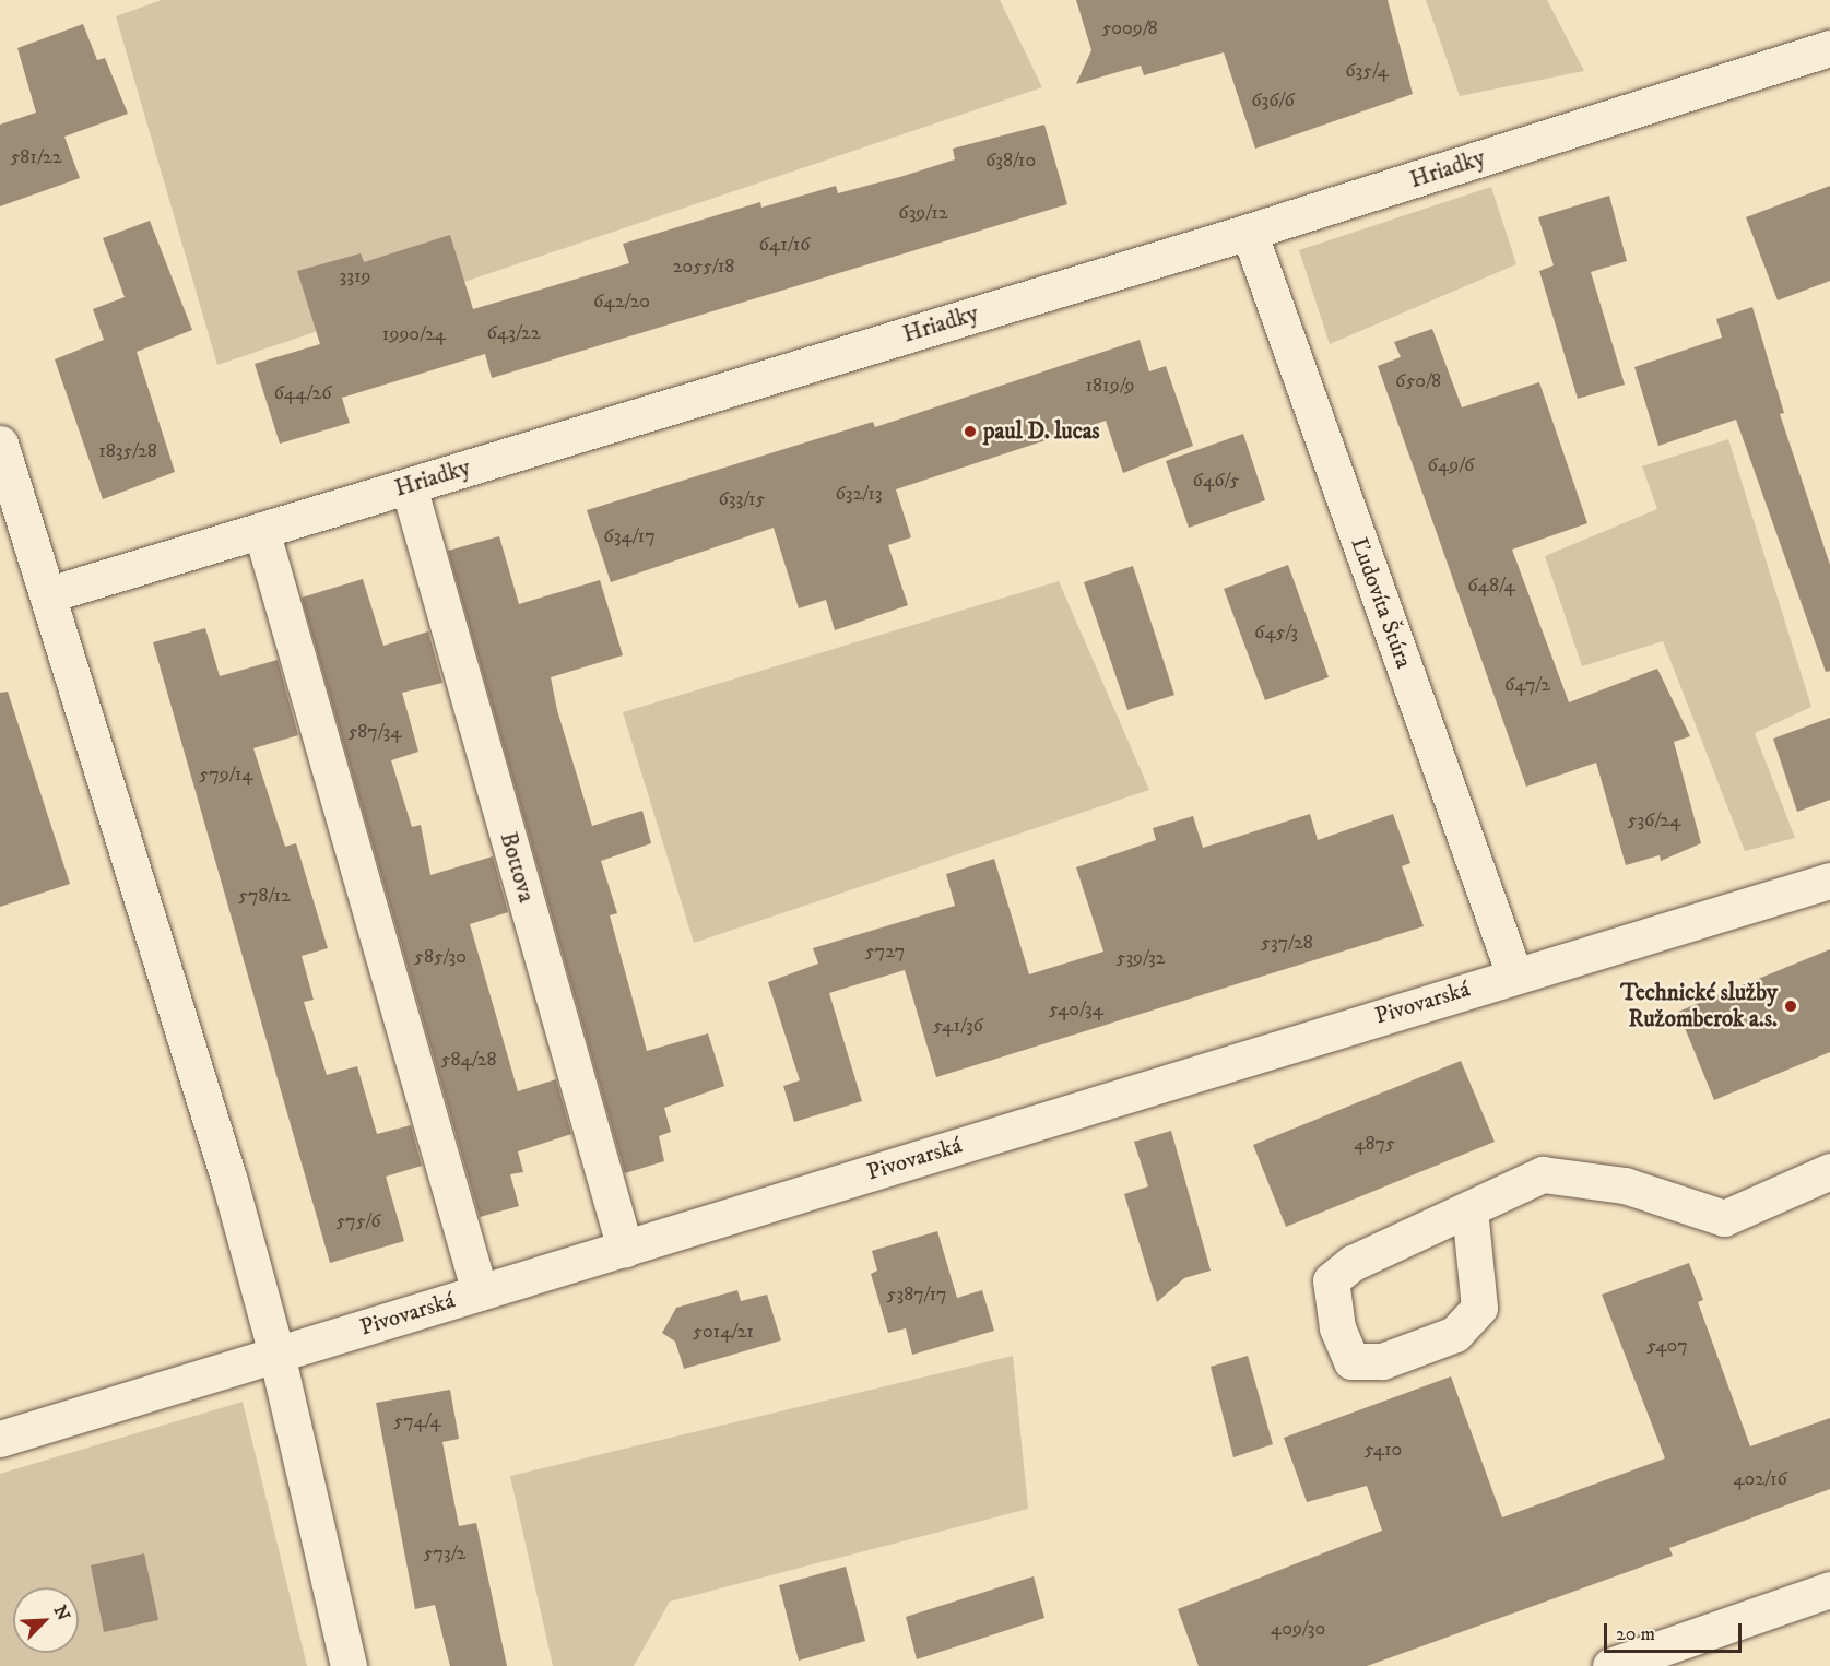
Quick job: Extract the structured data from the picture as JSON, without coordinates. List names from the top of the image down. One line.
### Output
{"streets":{"street":["Hriadky","Ľudovíta Štúra","Bottova","Pivovarská"]},"crossings":[["Hriadky","Ľudovíta Štúra"],["Hriadky","Bottova"],["Ľudovíta Štúra","Pivovarská"],["Bottova","Pivovarská"]],"places":["paul D. lucas","Technické služby Ružomberok a.s."],"house_numbers":["5009/8","635/4","636/6","581/22","638/10","639/12","641/16","2055/18","3319","642/20","643/22","1990/24","650/8","1819/9","644/26","1835/28","649/6","646/5","632/13","633/15","634/17","648/4","645/3","647/2","587/34","579/14","536/24","578/12","537/28","5727","585/30","539/32","540/34","541/36","584/28","4875","575/6","5387/17","5014/21","5407","574/4","5410","402/16","573/2","409/30"],"scale_bar":"20 m","north":"top right"}
